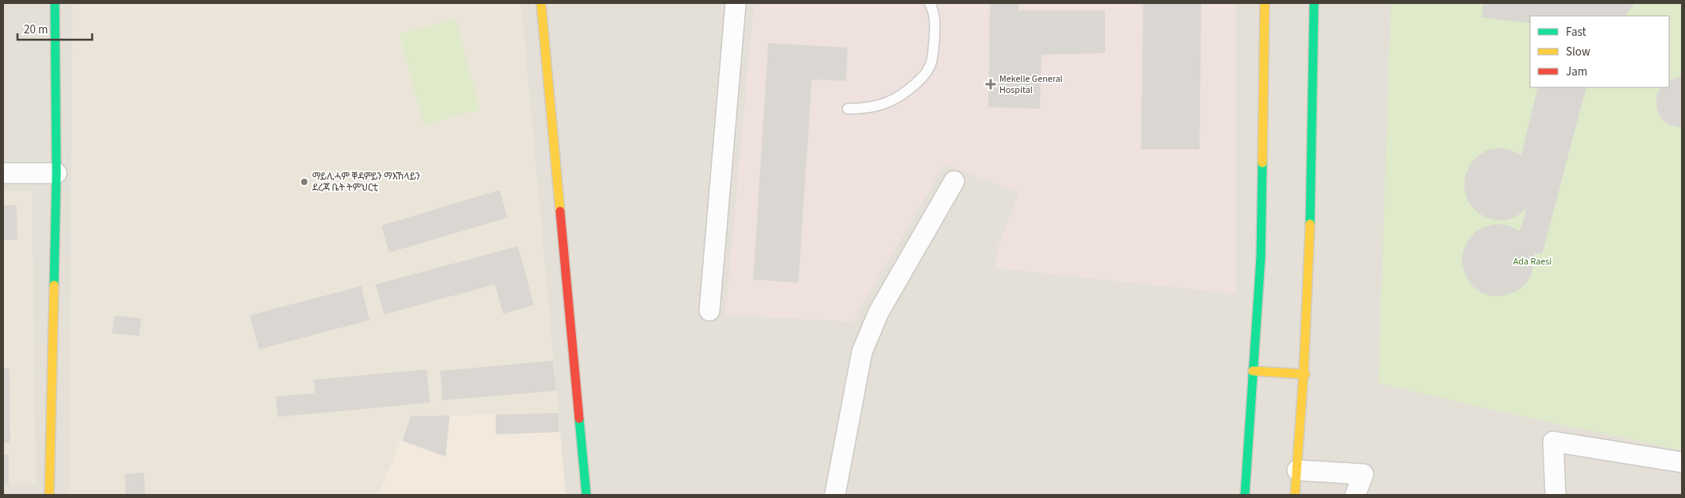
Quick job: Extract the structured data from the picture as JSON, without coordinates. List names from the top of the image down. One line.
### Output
{"parks":["Ada Raesi"],"places":{"health":["Mekelle General Hospital"],"other":["ማይሊሓም ቐዳምይን ማእኸላይን ደረጃ ቤት ትምህርቲ"]},"legend":["Fast","Slow","Jam"],"scale_bar":"20 m"}
